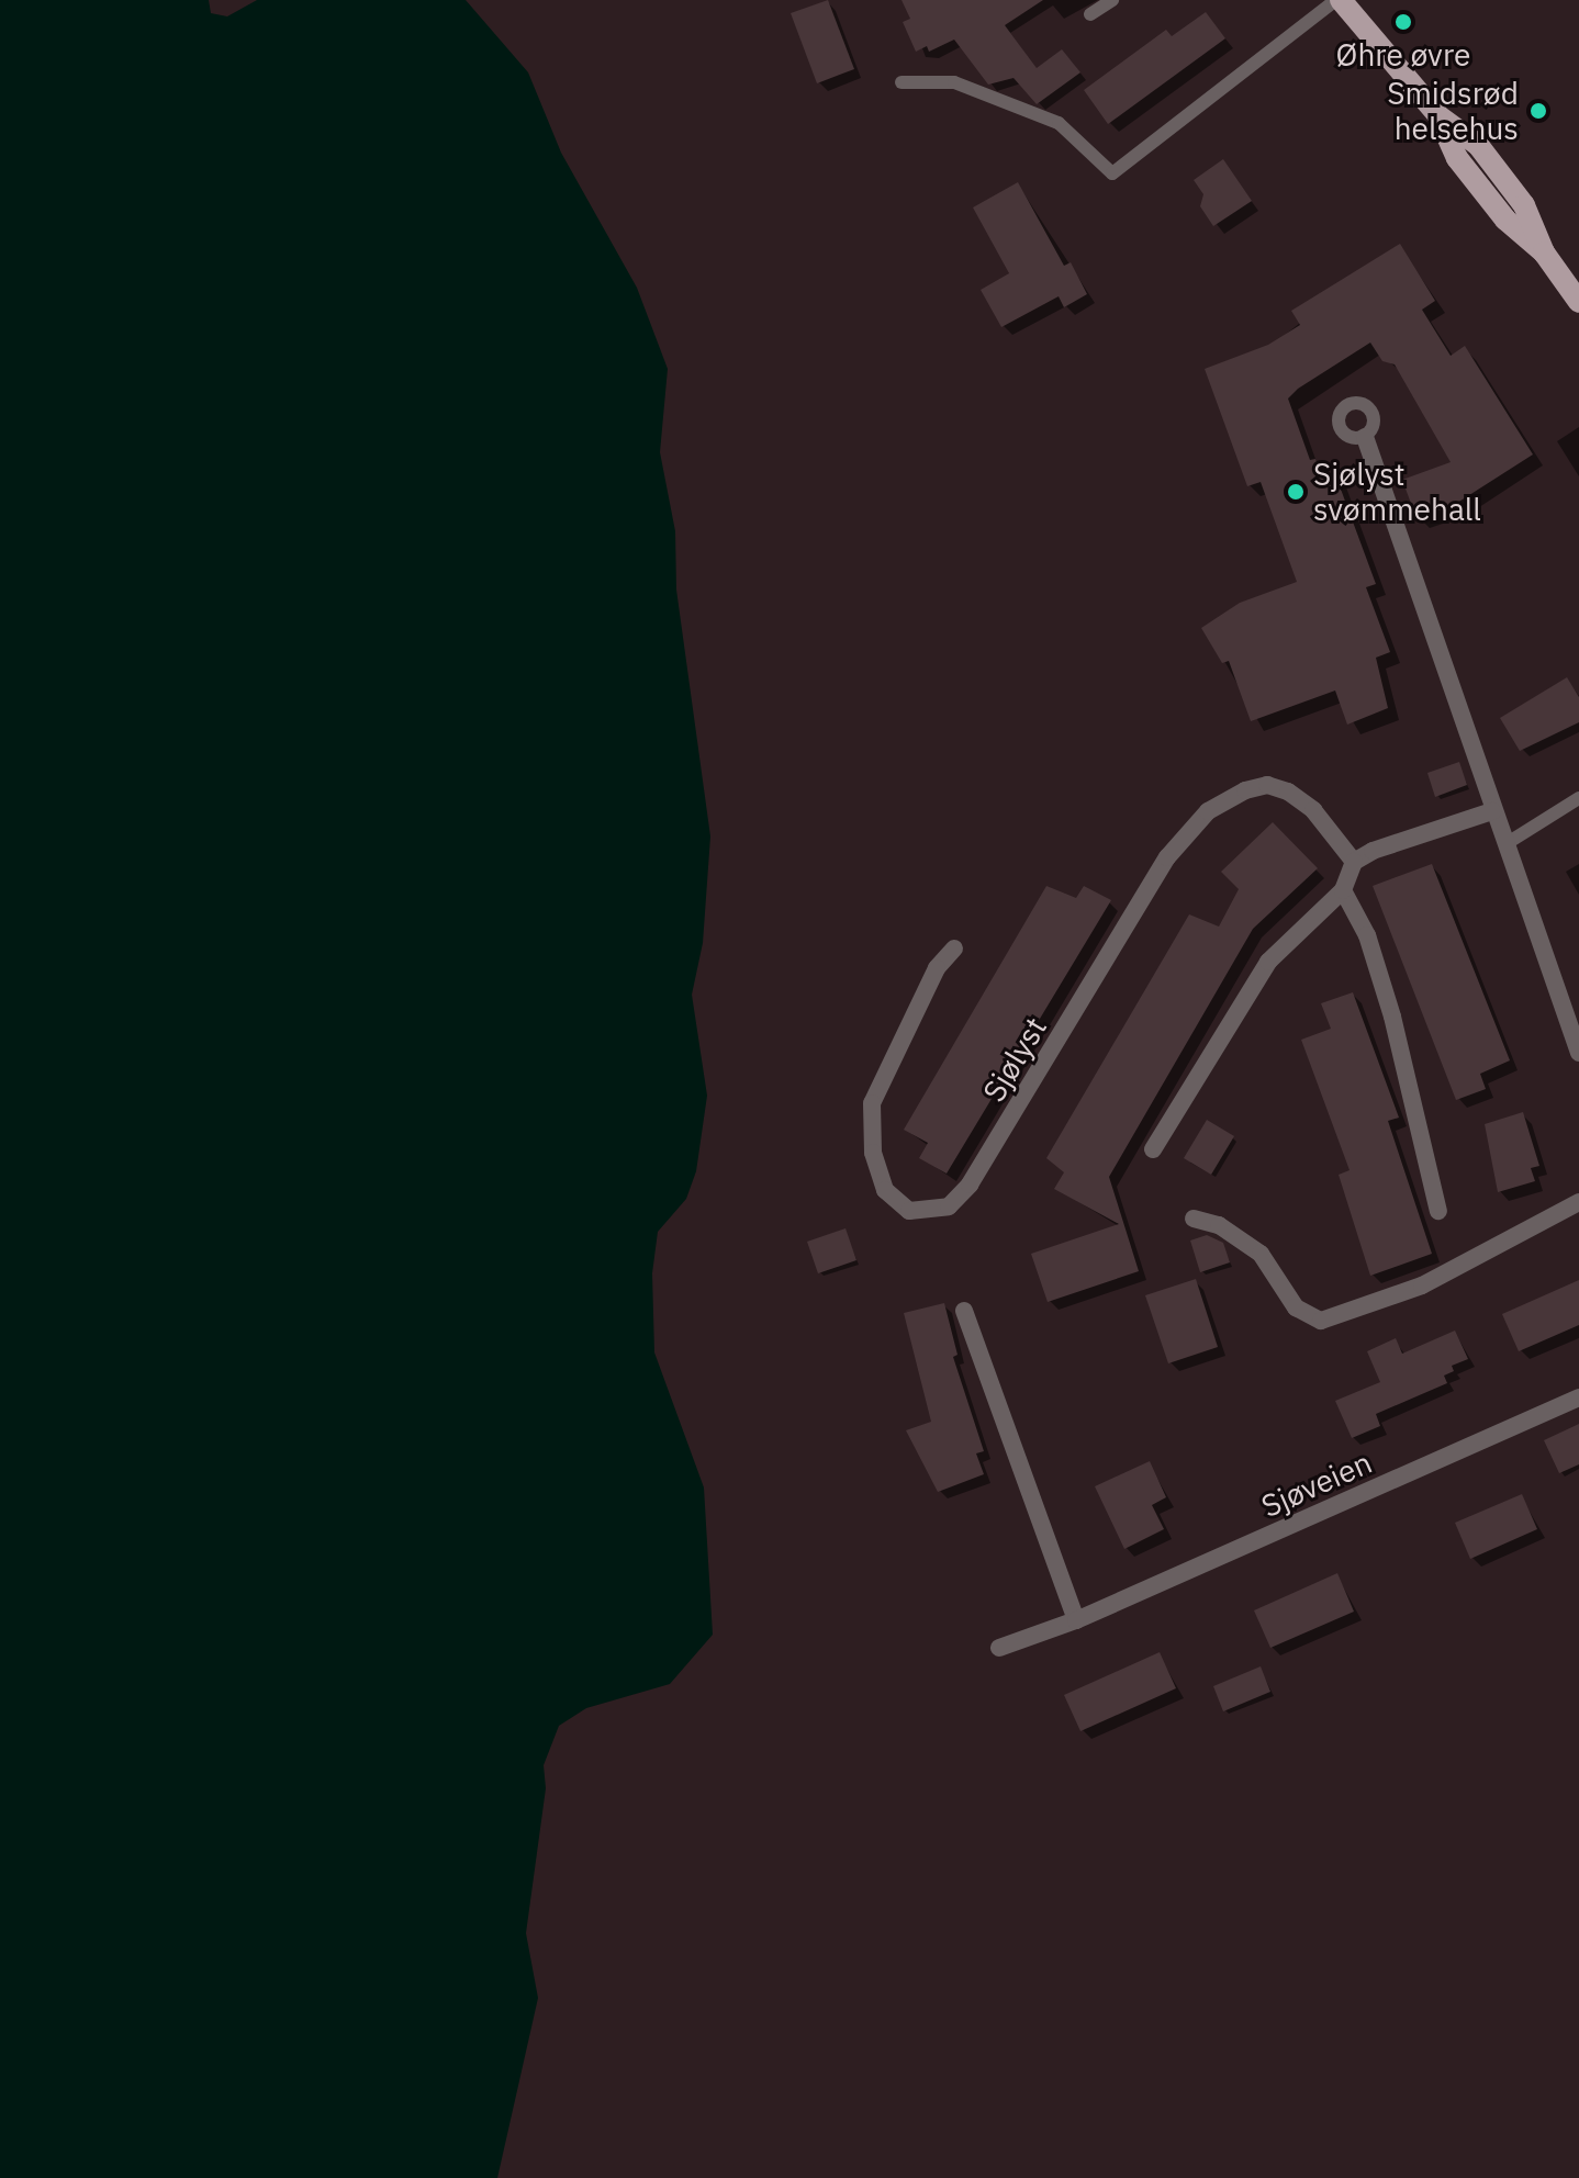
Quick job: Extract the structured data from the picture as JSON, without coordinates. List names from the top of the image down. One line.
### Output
{"streets":{"street":["Sjølyst","Sjøveien"]},"places":["Øhre øvre","Smidsrød helsehus","Sjølyst svømmehall"]}
